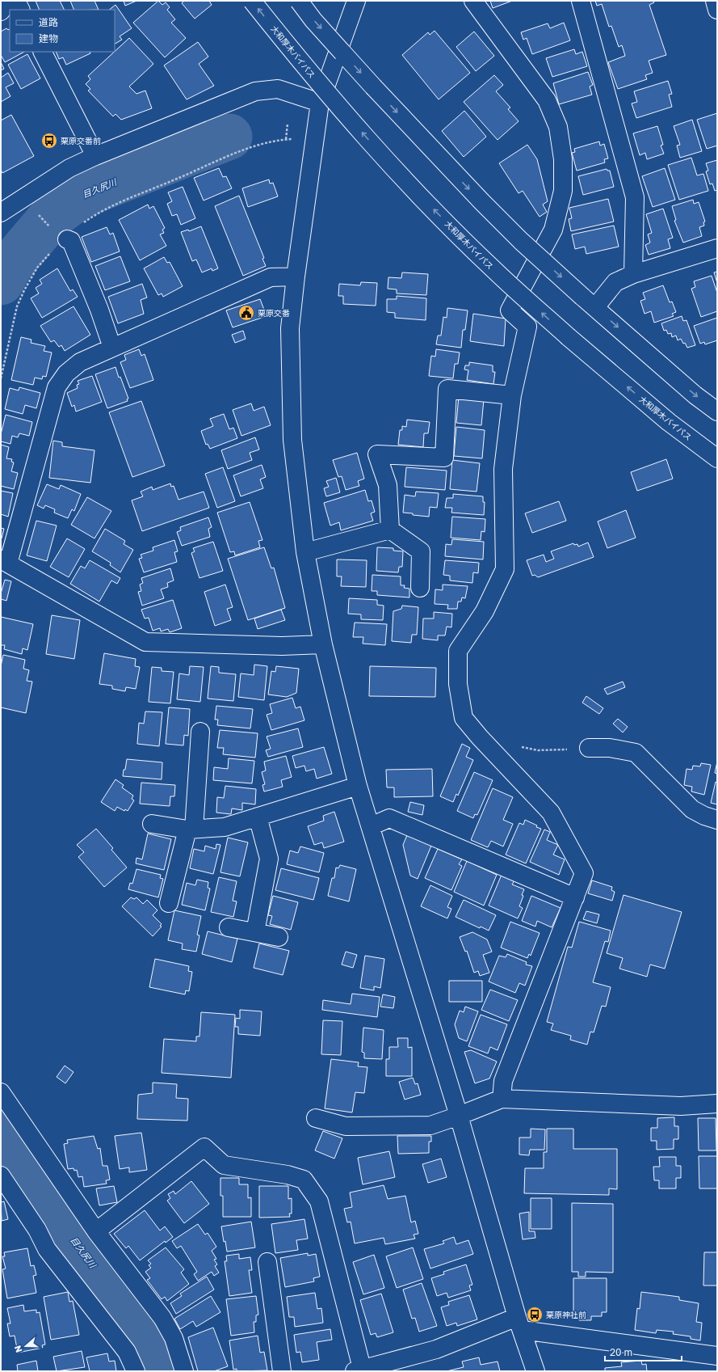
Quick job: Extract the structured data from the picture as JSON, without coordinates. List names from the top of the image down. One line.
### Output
{"streets":{"main road":["大和厚木バイパス"]},"water":["目久尻川"],"places":{"bus stop":["栗原交番前","栗原神社前"],"public building":["栗原交番"]},"legend":["道路","建物"],"scale_bar":"20 m","north":"left"}
